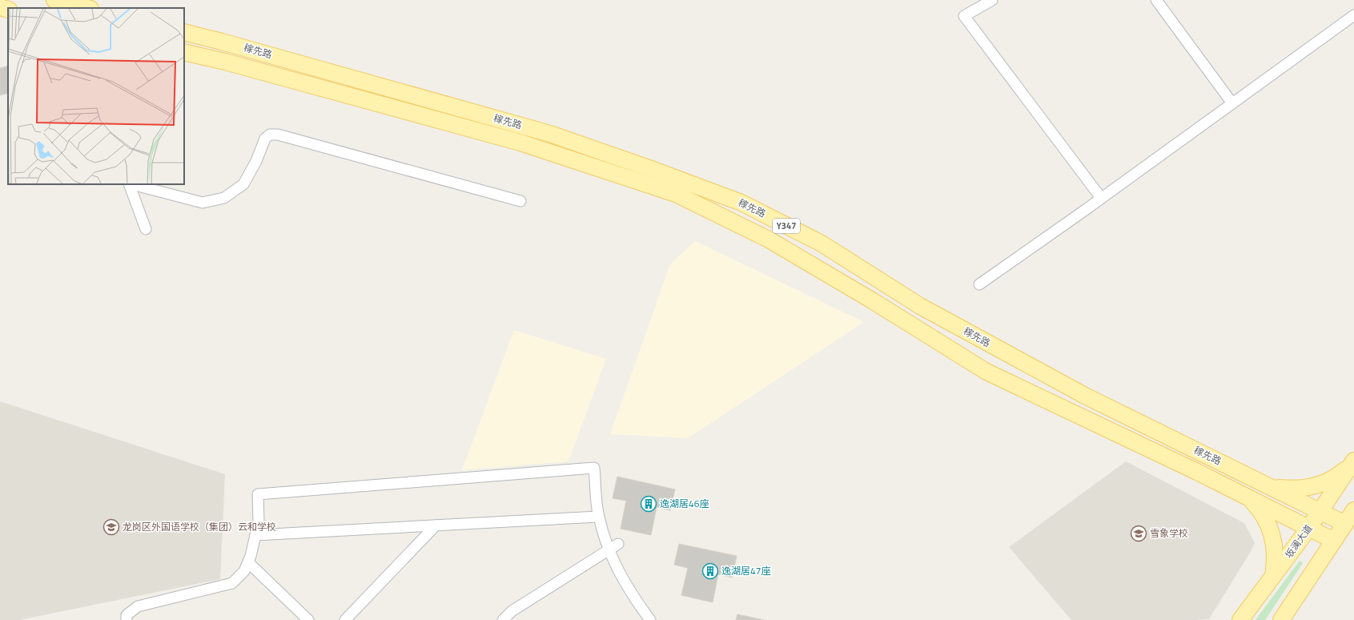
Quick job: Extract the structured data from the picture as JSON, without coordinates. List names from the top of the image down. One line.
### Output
{"streets":{"main road":["稼先路","Y347","坂澜大道"]},"crossings":[["稼先路","坂澜大道"]],"places":{"building":["逸湖居46座","逸湖居47座"],"school or university":["龙岗区外国语学校（集团）云和学校","雪象学校"]}}
